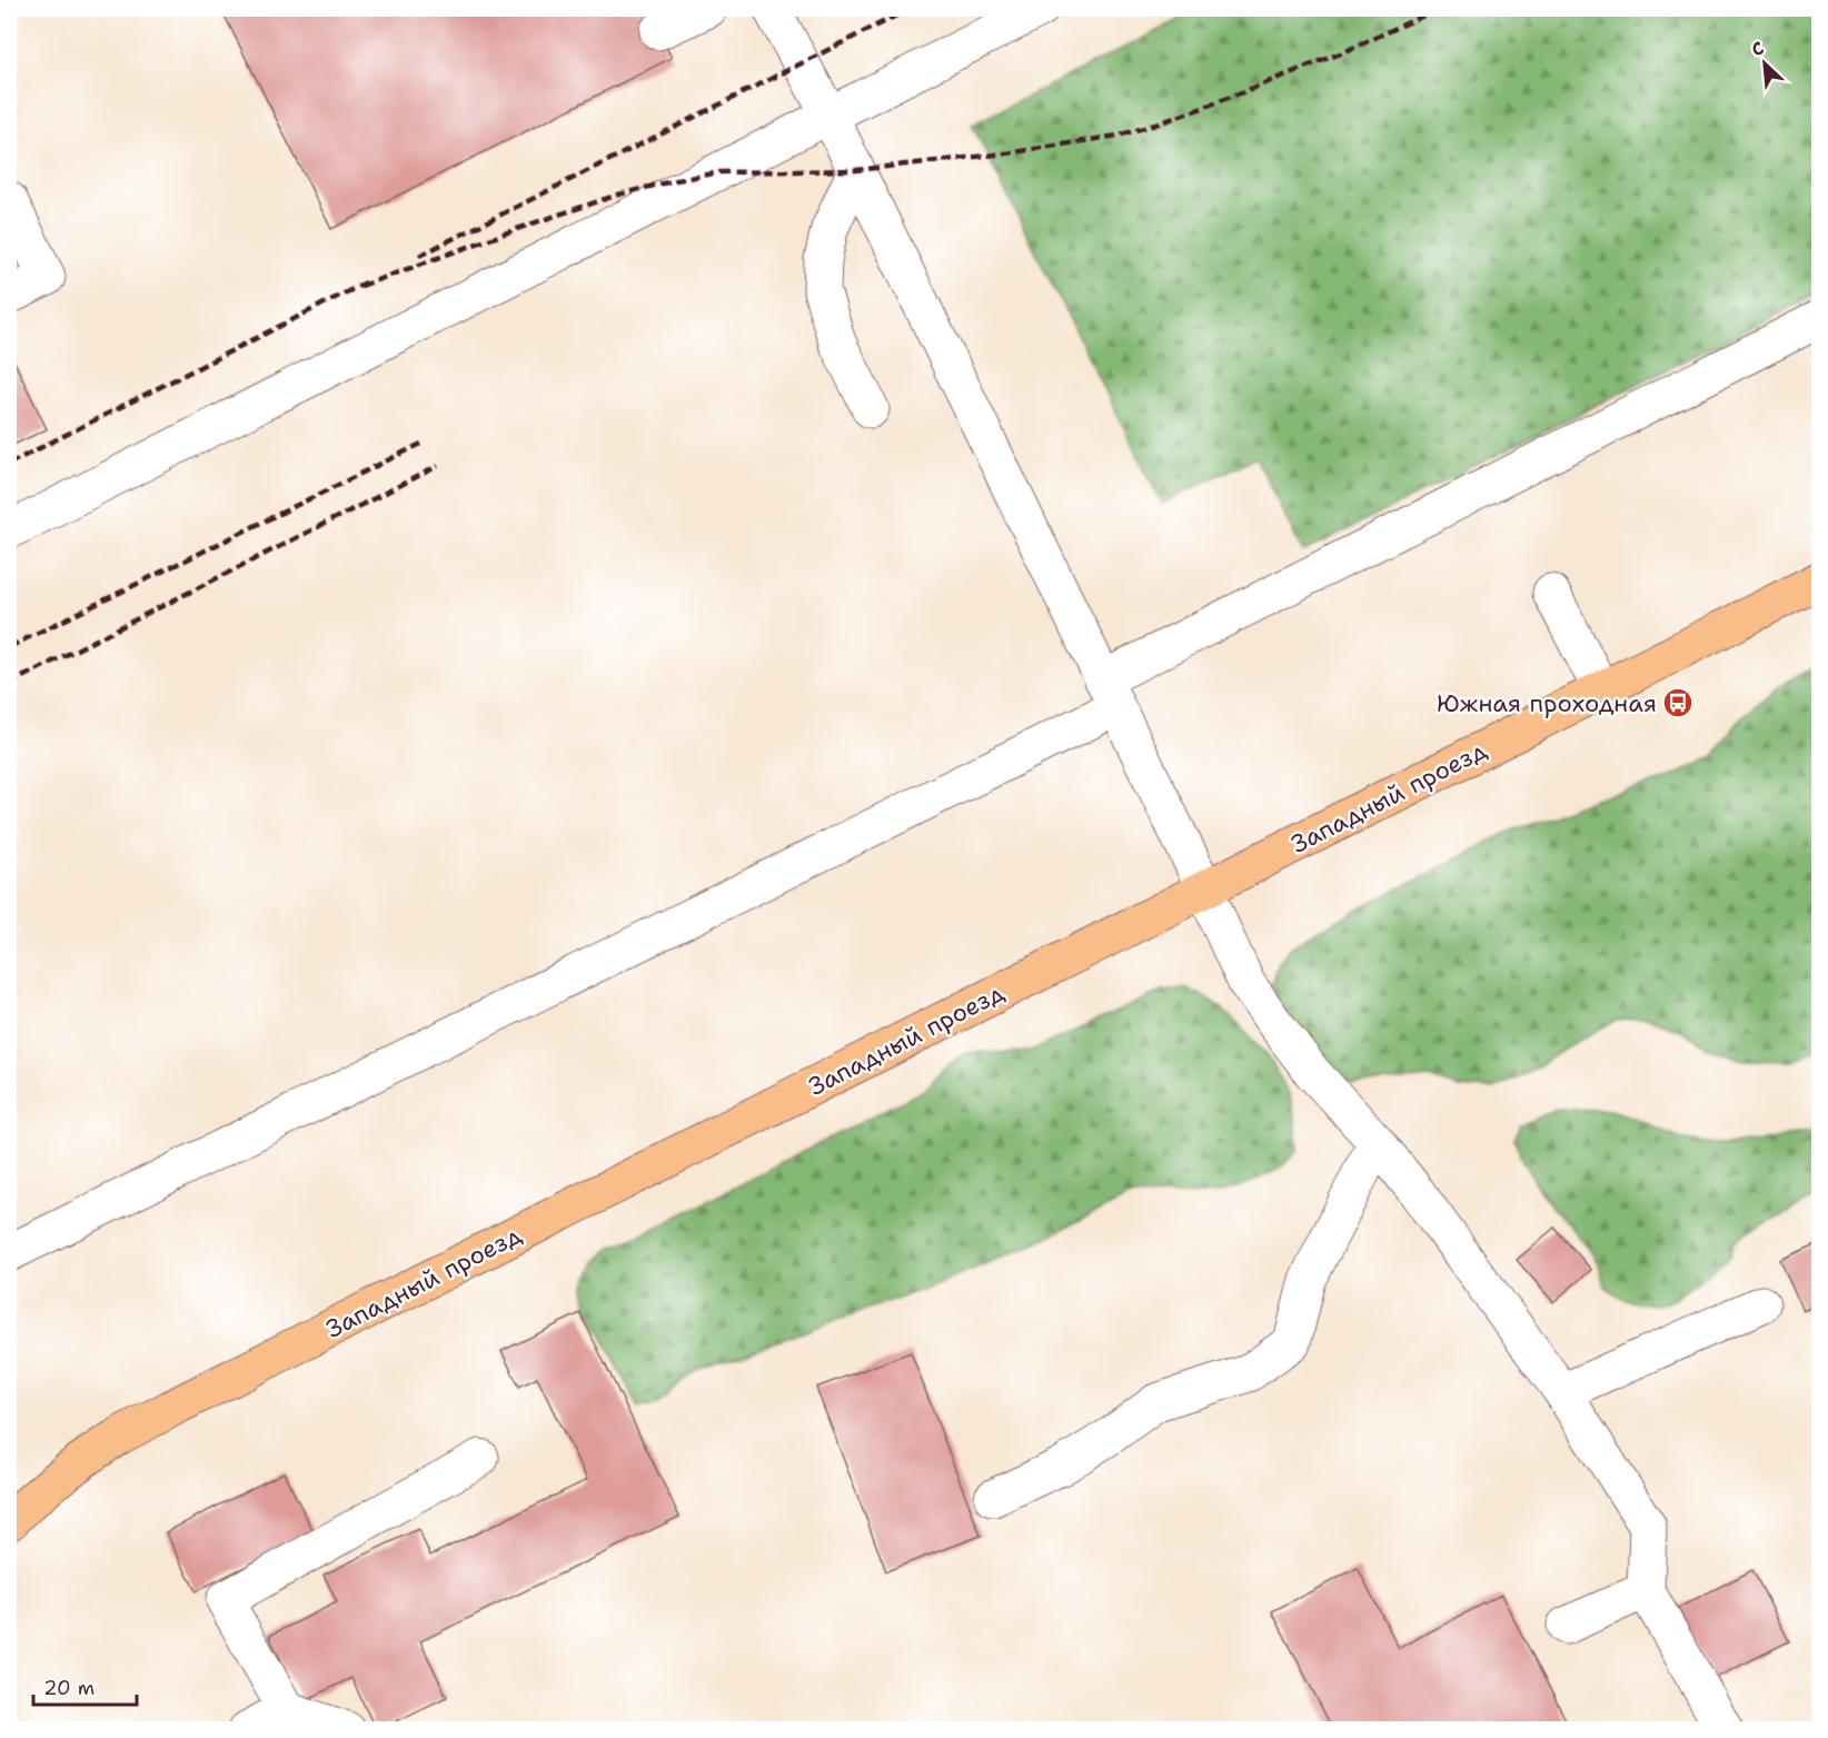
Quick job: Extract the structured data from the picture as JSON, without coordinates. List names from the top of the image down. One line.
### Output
{"streets":{"main road":["Западный проезд"]},"places":{"bus stop":["Южная проходная"]},"scale_bar":"20 m","north":"top left"}
